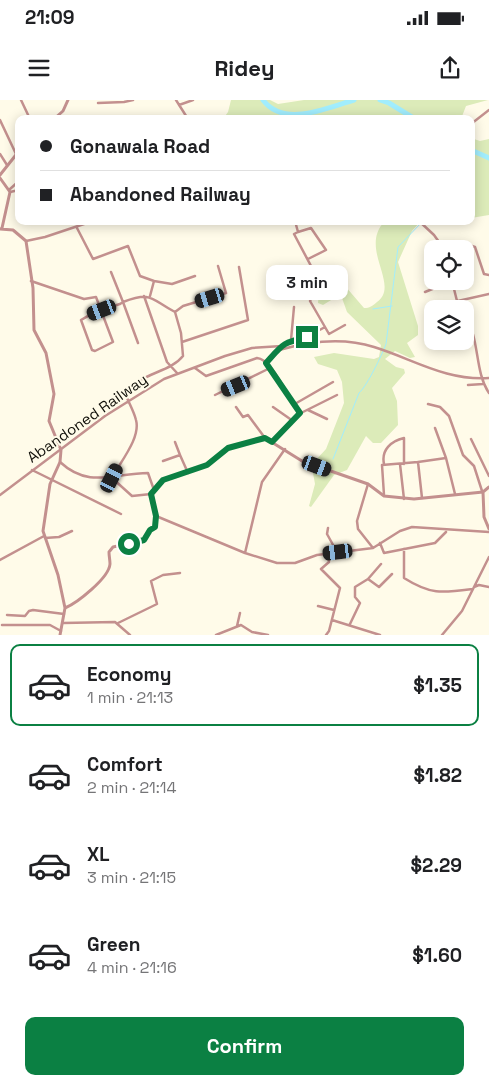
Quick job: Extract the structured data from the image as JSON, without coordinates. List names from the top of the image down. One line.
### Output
{"streets":{"street":["Abandoned Railway"]},"page":{"status":"21:09","header":"Ridey","banner":["Gonawala Road","Abandoned Railway"],"bubble":"3 min","list":[{"name":"Economy","note":"1 min · 21:13","value":"$1.35"},{"name":"Comfort","note":"2 min · 21:14","value":"$1.82"},{"name":"XL","note":"3 min · 21:15","value":"$2.29"},{"name":"Green","note":"4 min · 21:16","value":"$1.60"}],"buttons":"Confirm"}}
